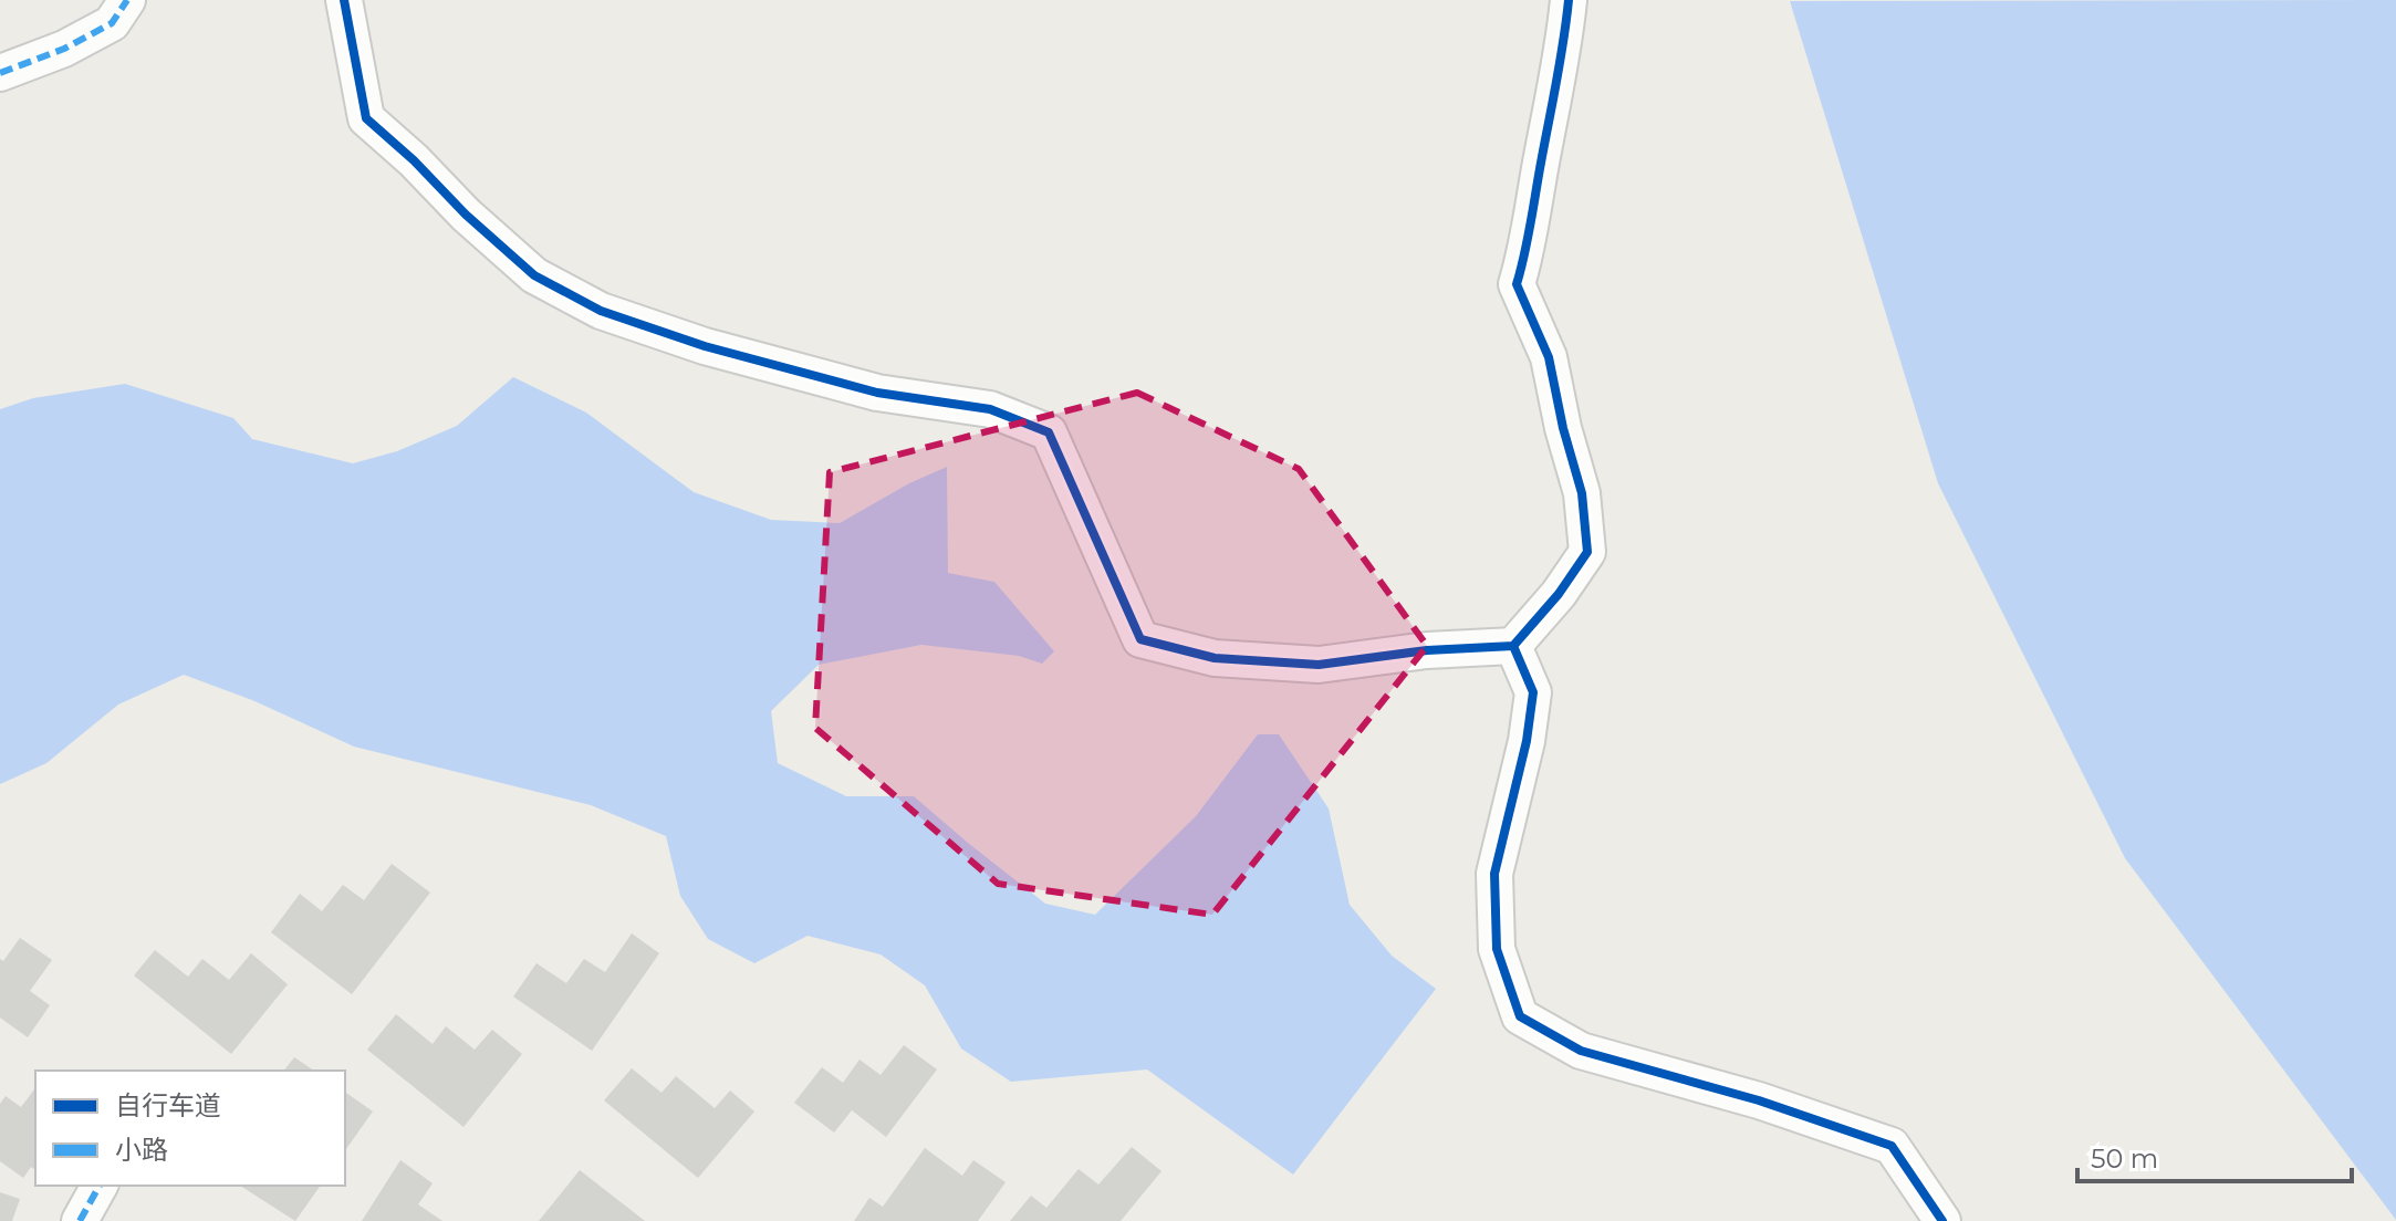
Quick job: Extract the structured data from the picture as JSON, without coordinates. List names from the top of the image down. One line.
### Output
{"legend":["自行车道","小路"],"scale_bar":"50 m"}
